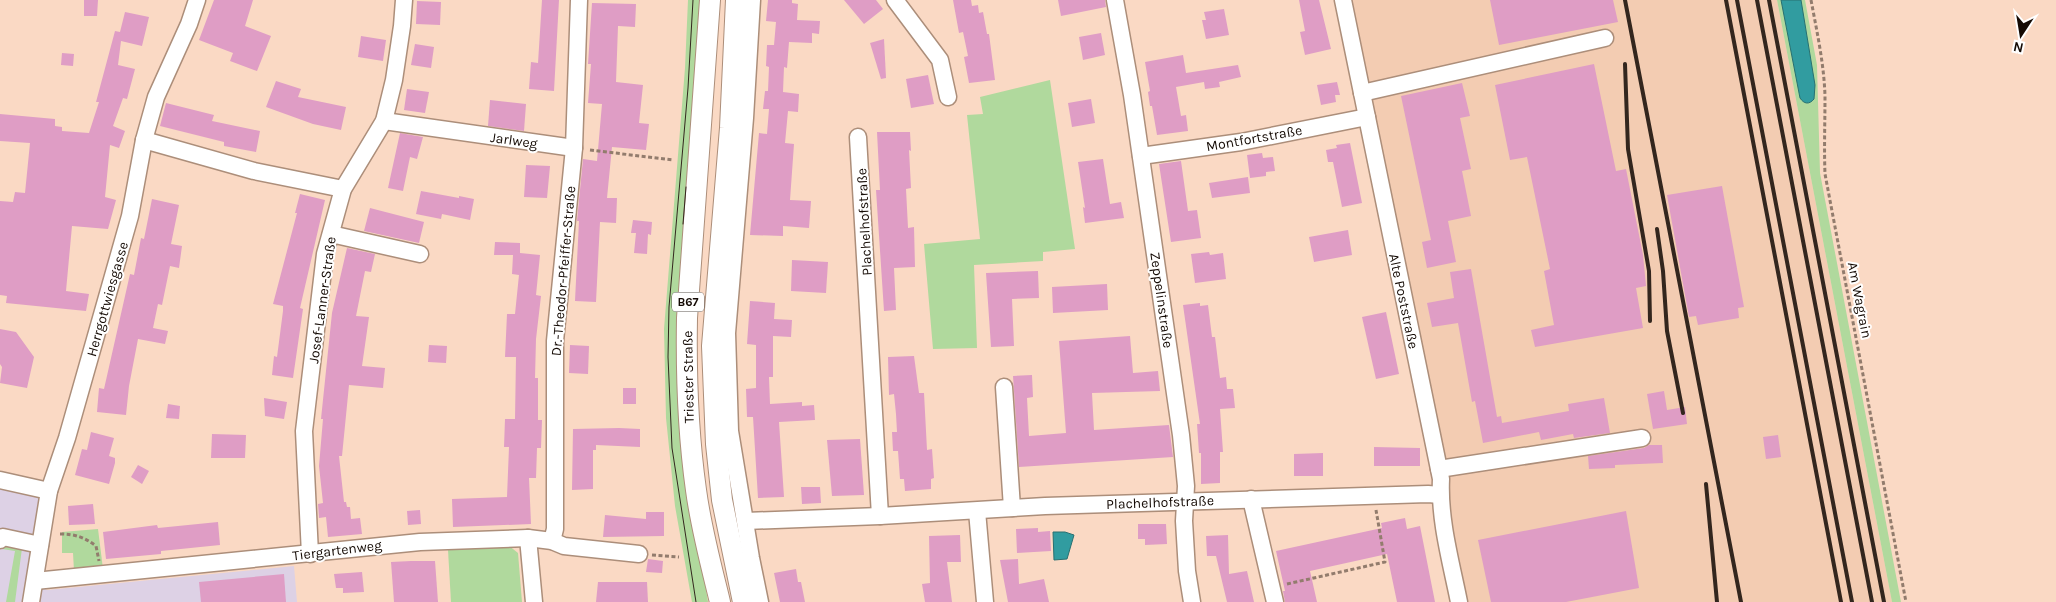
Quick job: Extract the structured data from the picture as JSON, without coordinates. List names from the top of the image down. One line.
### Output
{"streets":{"main road":["B67","Triester Straße"],"street":["Montfortstraße","Jarlweg","Plachelhofstraße","Dr.-Theodor-Pfeiffer-Straße","Herrgottwiesgasse","Josef-Lanner-Straße","Zeppelinstraße","Alte Poststraße","Tiergartenweg"],"path":["Am Wagrain"]},"crossings":[["Montfortstraße","Zeppelinstraße"],["Montfortstraße","Alte Poststraße"],["Jarlweg","Dr.-Theodor-Pfeiffer-Straße"],["Jarlweg","Josef-Lanner-Straße"],["Plachelhofstraße","Zeppelinstraße"],["Plachelhofstraße","Alte Poststraße"],["Dr.-Theodor-Pfeiffer-Straße","Tiergartenweg"],["Herrgottwiesgasse","Tiergartenweg"],["Josef-Lanner-Straße","Tiergartenweg"]],"north":"bottom"}
